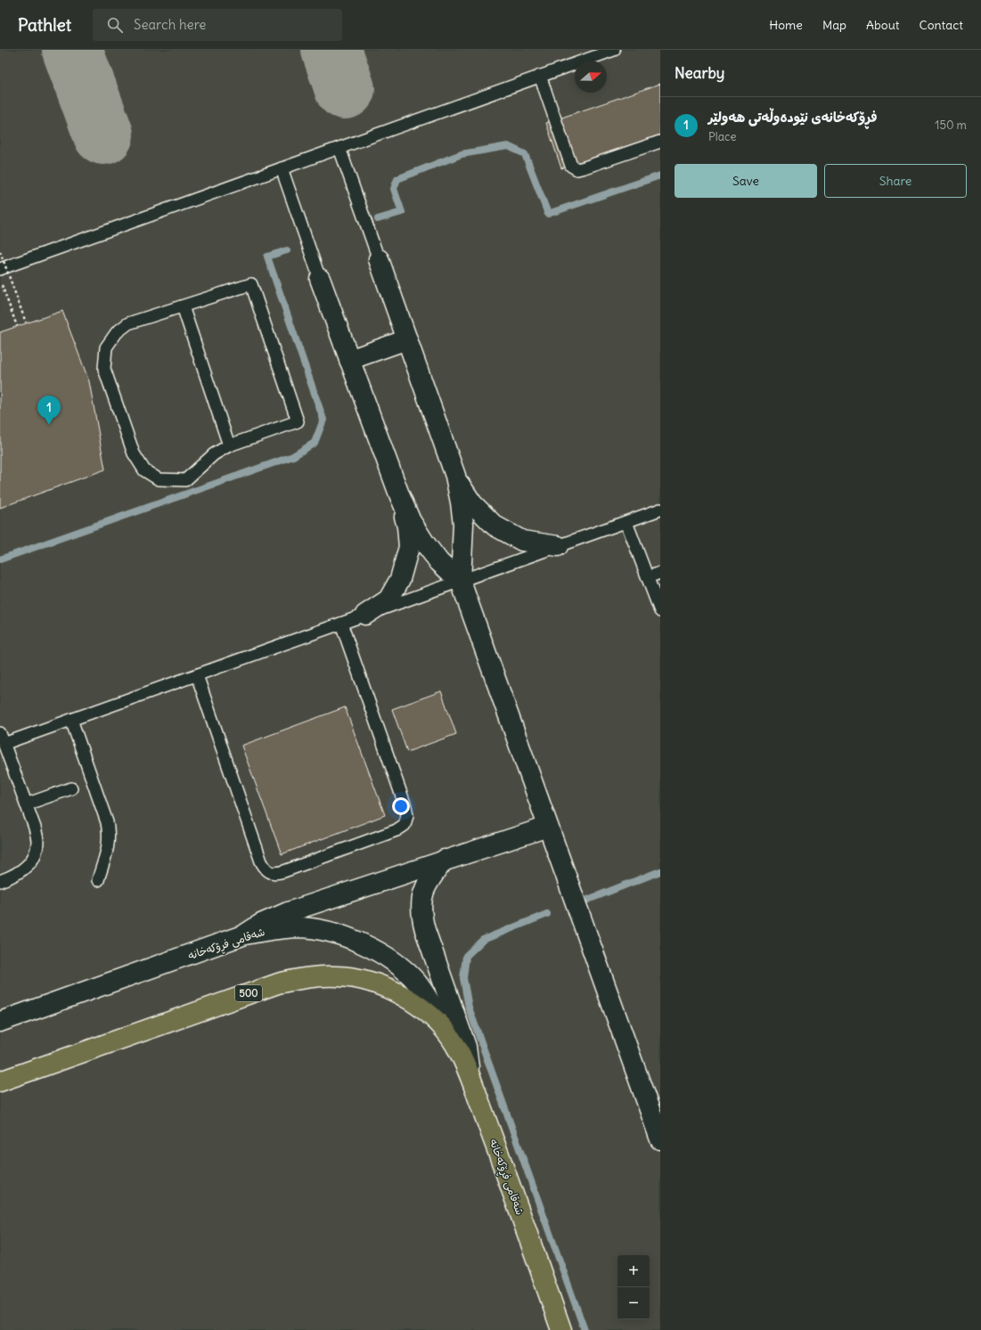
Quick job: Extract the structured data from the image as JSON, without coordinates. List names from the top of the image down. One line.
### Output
{"streets":{"main road":["شەقامی فڕۆکەخانە","500"]},"north":"right","page":{"header":"Pathlet","search":"Search here","nav":["Home","Map","About","Contact"],"heading":"Nearby","list":[{"mark":"1","name":"فڕۆکەخانەی نێودەوڵەتی هەولێر","note":"Place","value":"150 m"}],"buttons":["Save","Share"],"pins":"1","map_buttons":["+","−"]}}
